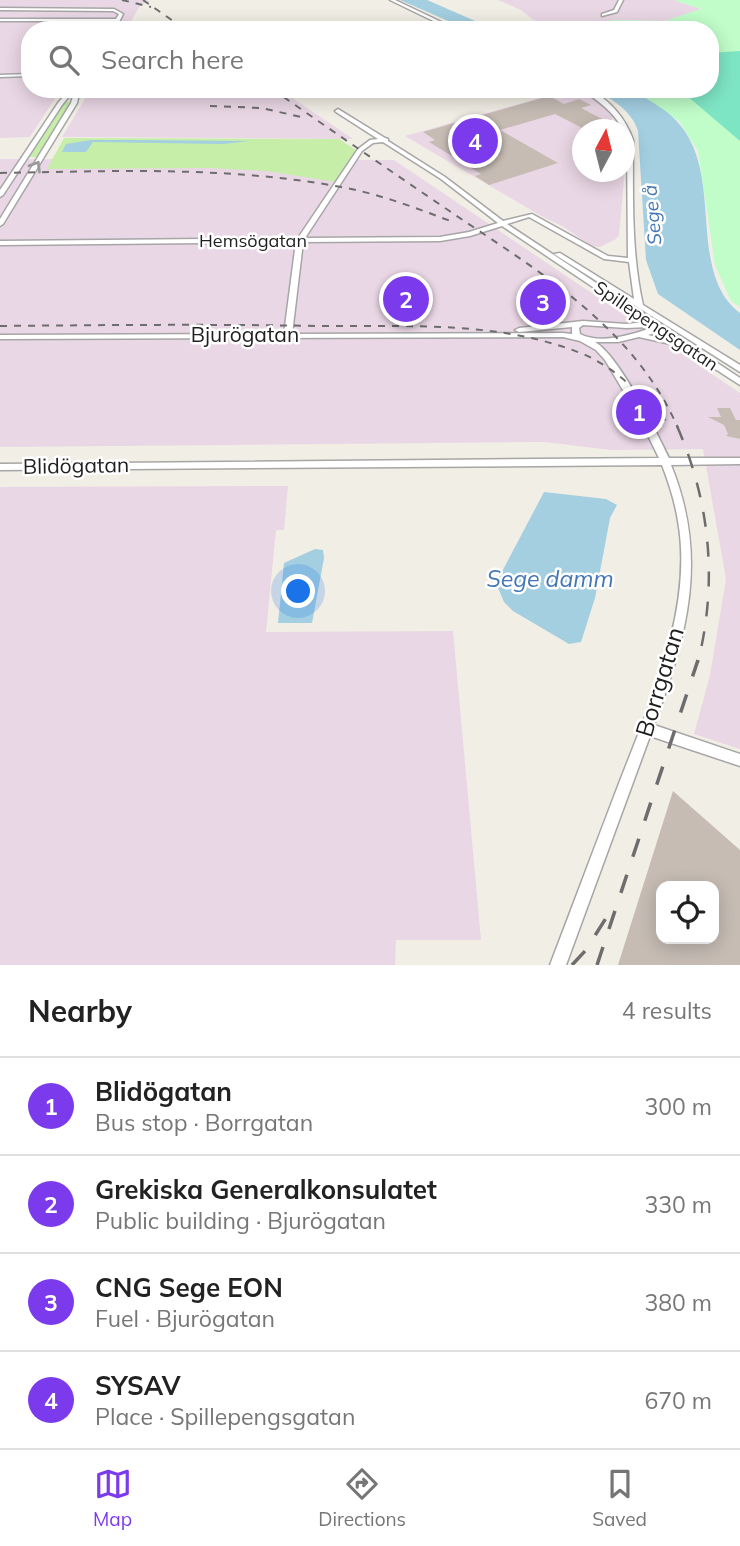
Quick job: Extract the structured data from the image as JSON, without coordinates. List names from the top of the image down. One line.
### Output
{"streets":{"street":["Hemsögatan","Spillepengsgatan","Bjurögatan","Blidögatan","Borrgatan"]},"crossings":[["Hemsögatan","Spillepengsgatan"],["Spillepengsgatan","Bjurögatan"],["Bjurögatan","Borrgatan"],["Blidögatan","Borrgatan"]],"water":["Sege å","Sege damm"],"north":"top","page":{"search":"Search here","pins":["4","2","3","1"],"heading":["Nearby","4 results"],"list":[{"mark":"1","name":"Blidögatan","note":"Bus stop · Borrgatan","value":"300 m"},{"mark":"2","name":"Grekiska Generalkonsulatet","note":"Public building · Bjurögatan","value":"330 m"},{"mark":"3","name":"CNG Sege EON","note":"Fuel · Bjurögatan","value":"380 m"},{"mark":"4","name":"SYSAV","note":"Place · Spillepengsgatan","value":"670 m"}],"nav":["Map","Directions","Saved"]}}
